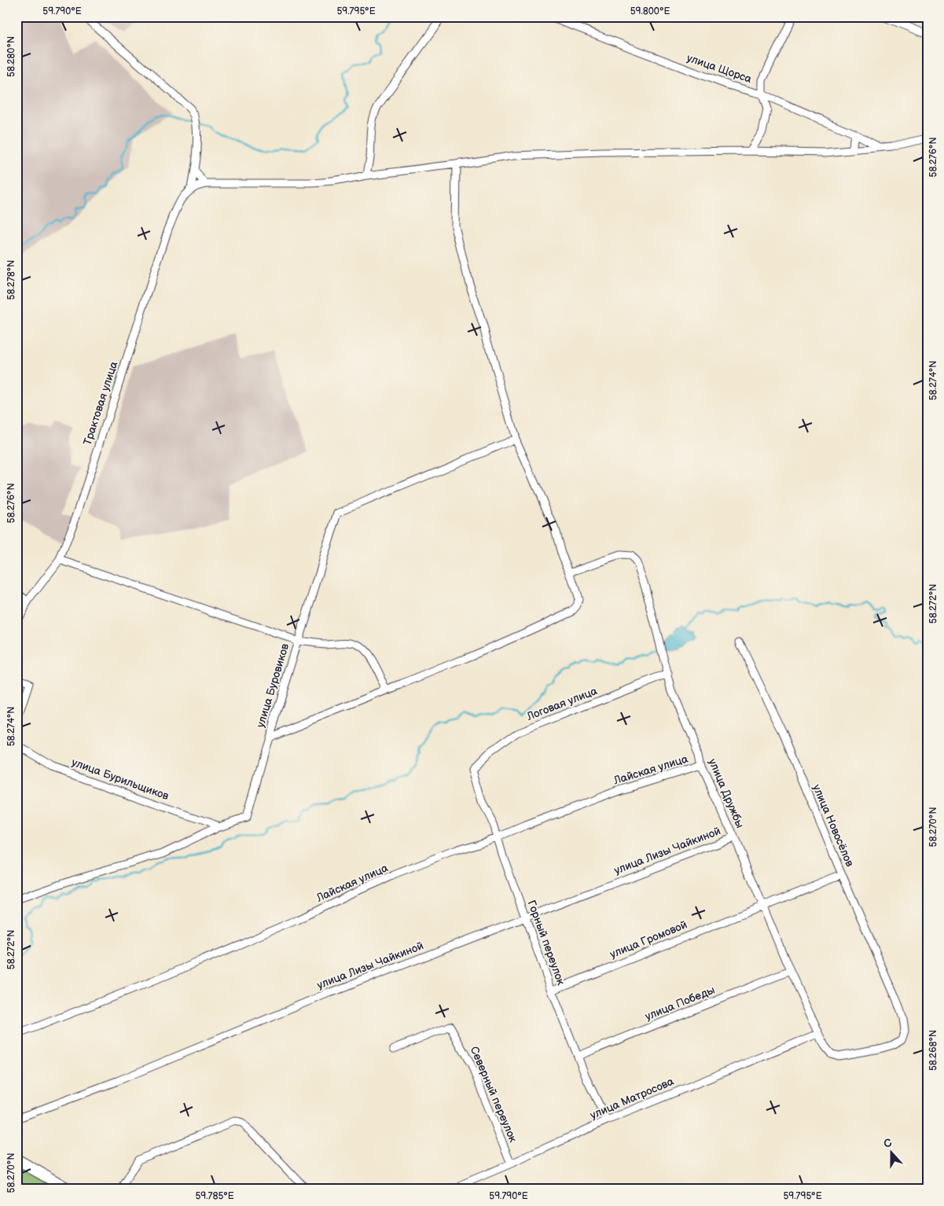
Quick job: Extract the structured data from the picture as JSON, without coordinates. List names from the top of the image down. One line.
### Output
{"streets":{"street":["улица Щорса","Трактовая улица","улица Буровиков","Логовая улица","Лайская улица","улица Бурильщиков","улица Дружбы","улица Новосёлов","улица Лизы Чайкиной","улица Громовой","Горный переулок","улица Победы","Северный переулок","улица Матросова"]},"crossings":[["улица Буровиков","улица Бурильщиков"],["Логовая улица","улица Дружбы"],["Логовая улица","Горный переулок"],["Лайская улица","улица Дружбы"],["Лайская улица","Горный переулок"],["улица Дружбы","улица Новосёлов"],["улица Дружбы","улица Лизы Чайкиной"],["улица Дружбы","улица Громовой"],["улица Дружбы","улица Победы"],["улица Дружбы","улица Матросова"],["улица Новосёлов","улица Громовой"],["улица Лизы Чайкиной","Горный переулок"],["улица Громовой","Горный переулок"],["Горный переулок","улица Победы"],["Горный переулок","улица Матросова"],["Северный переулок","улица Матросова"]],"north":"top","coordinates":["59.790°E","59.795°E","59.800°E","58.280°N","58.276°N","58.278°N","58.274°N","58.272°N","58.270°N","58.268°N","59.785°E"]}
